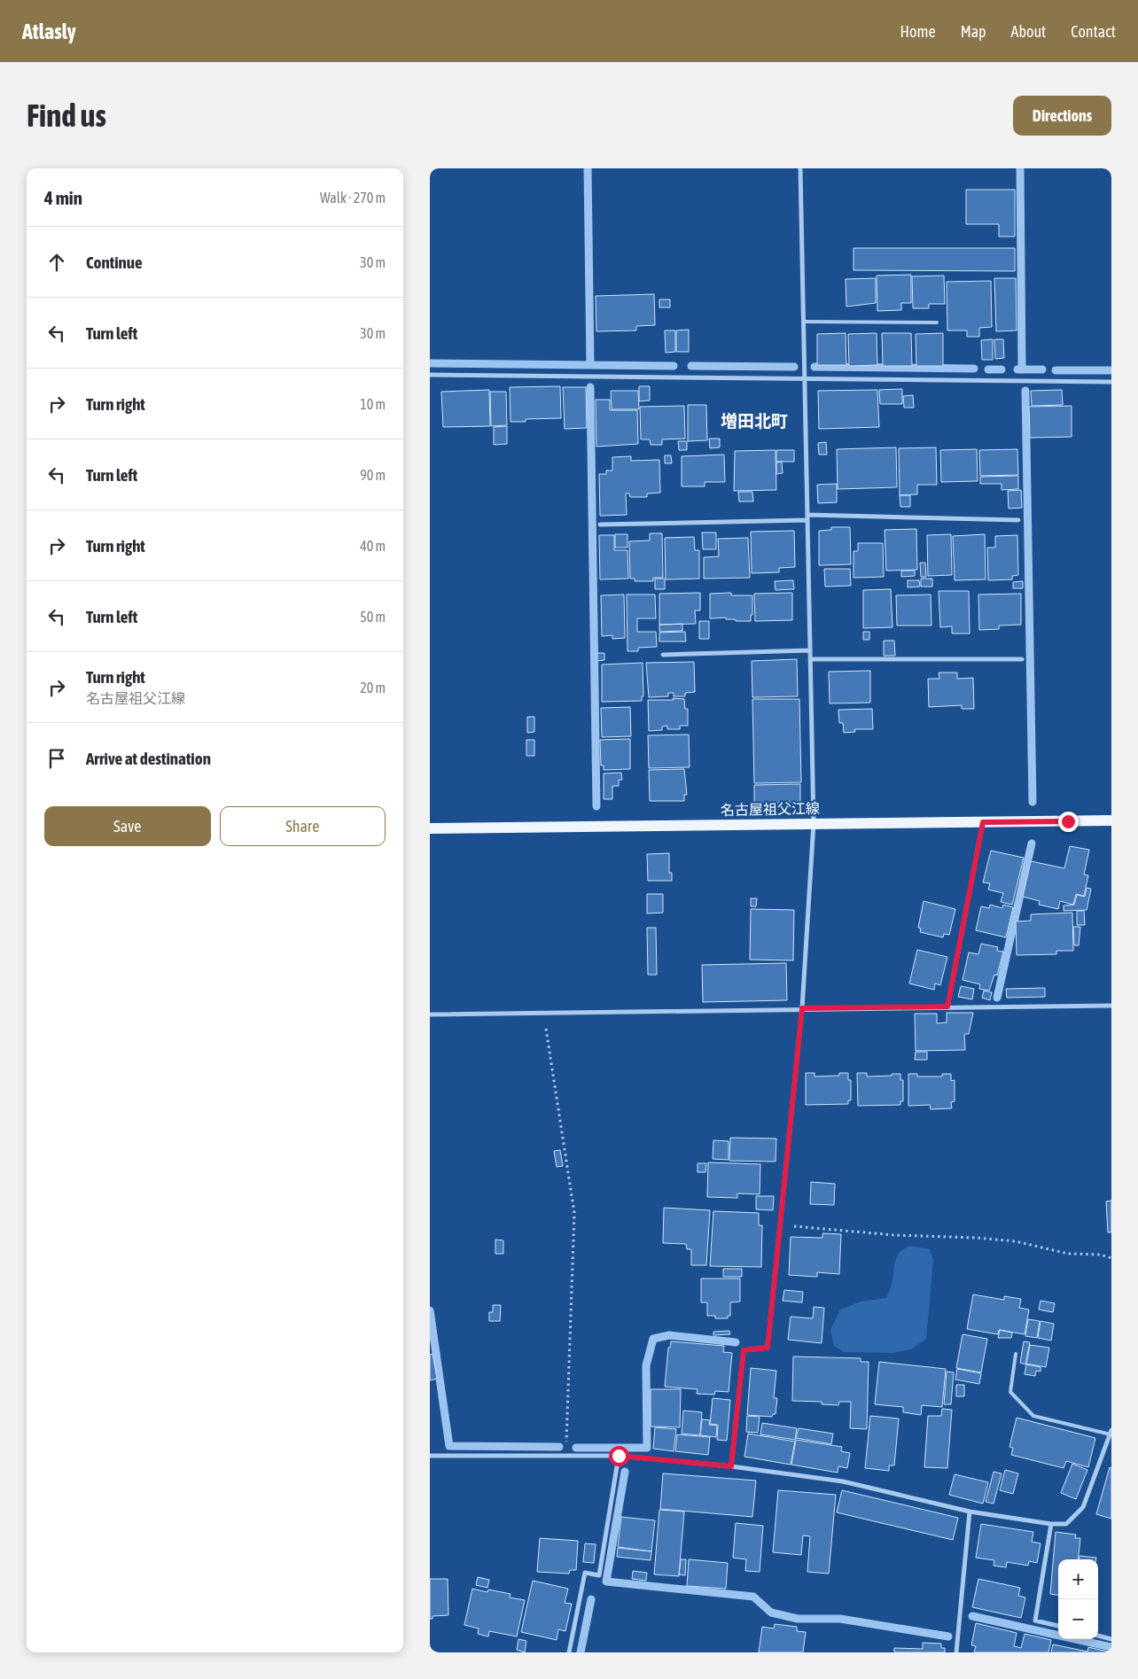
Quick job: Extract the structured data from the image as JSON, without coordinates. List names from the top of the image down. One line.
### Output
{"streets":{"main road":["名古屋祖父江線"]},"districts":["増田北町"],"page":{"header":"Atlasly","nav":["Home","Map","About","Contact"],"buttons":["Directions",["Save","Share"]],"title":"Find us","heading":["4 min","Walk · 270 m"],"list":[["Continue","30 m"],["Turn left","30 m"],["Turn right","10 m"],["Turn left","90 m"],["Turn right","40 m"],["Turn left","50 m"],["Turn right","名古屋祖父江線","20 m"],"Arrive at destination"],"map_buttons":["+","−"]}}
